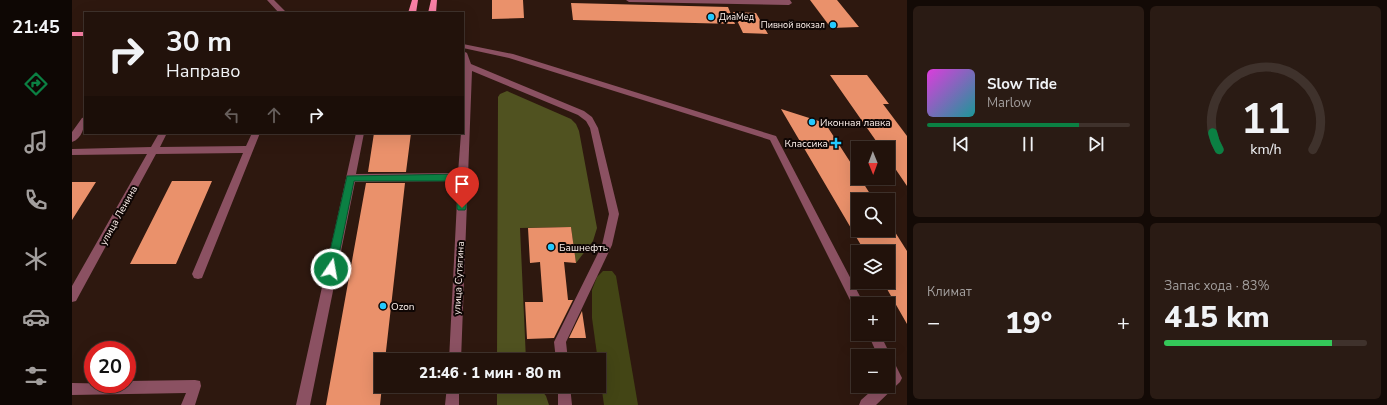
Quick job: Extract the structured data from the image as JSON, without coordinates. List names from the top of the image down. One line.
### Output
{"streets":{"street":["улица Ленина","улица Сутягина"]},"places":{"other":["ДиаМед","Пивной вокзал","Иконная лавка","Башнефть","Ozon"],"health":["Классика"]},"north":"bottom","page":{"tabs":"21:45","turn":["30 m","Направо"],"song":["Slow Tide","Marlow"],"map_buttons":["+","−"],"tile":["Климат",["Запас хода · 83%","415 km"]],"heat":["−","19°","+"],"limit":"20","trip":"21:46 · 1 мин · 80 m","gauge":["11","km/h"]}}
